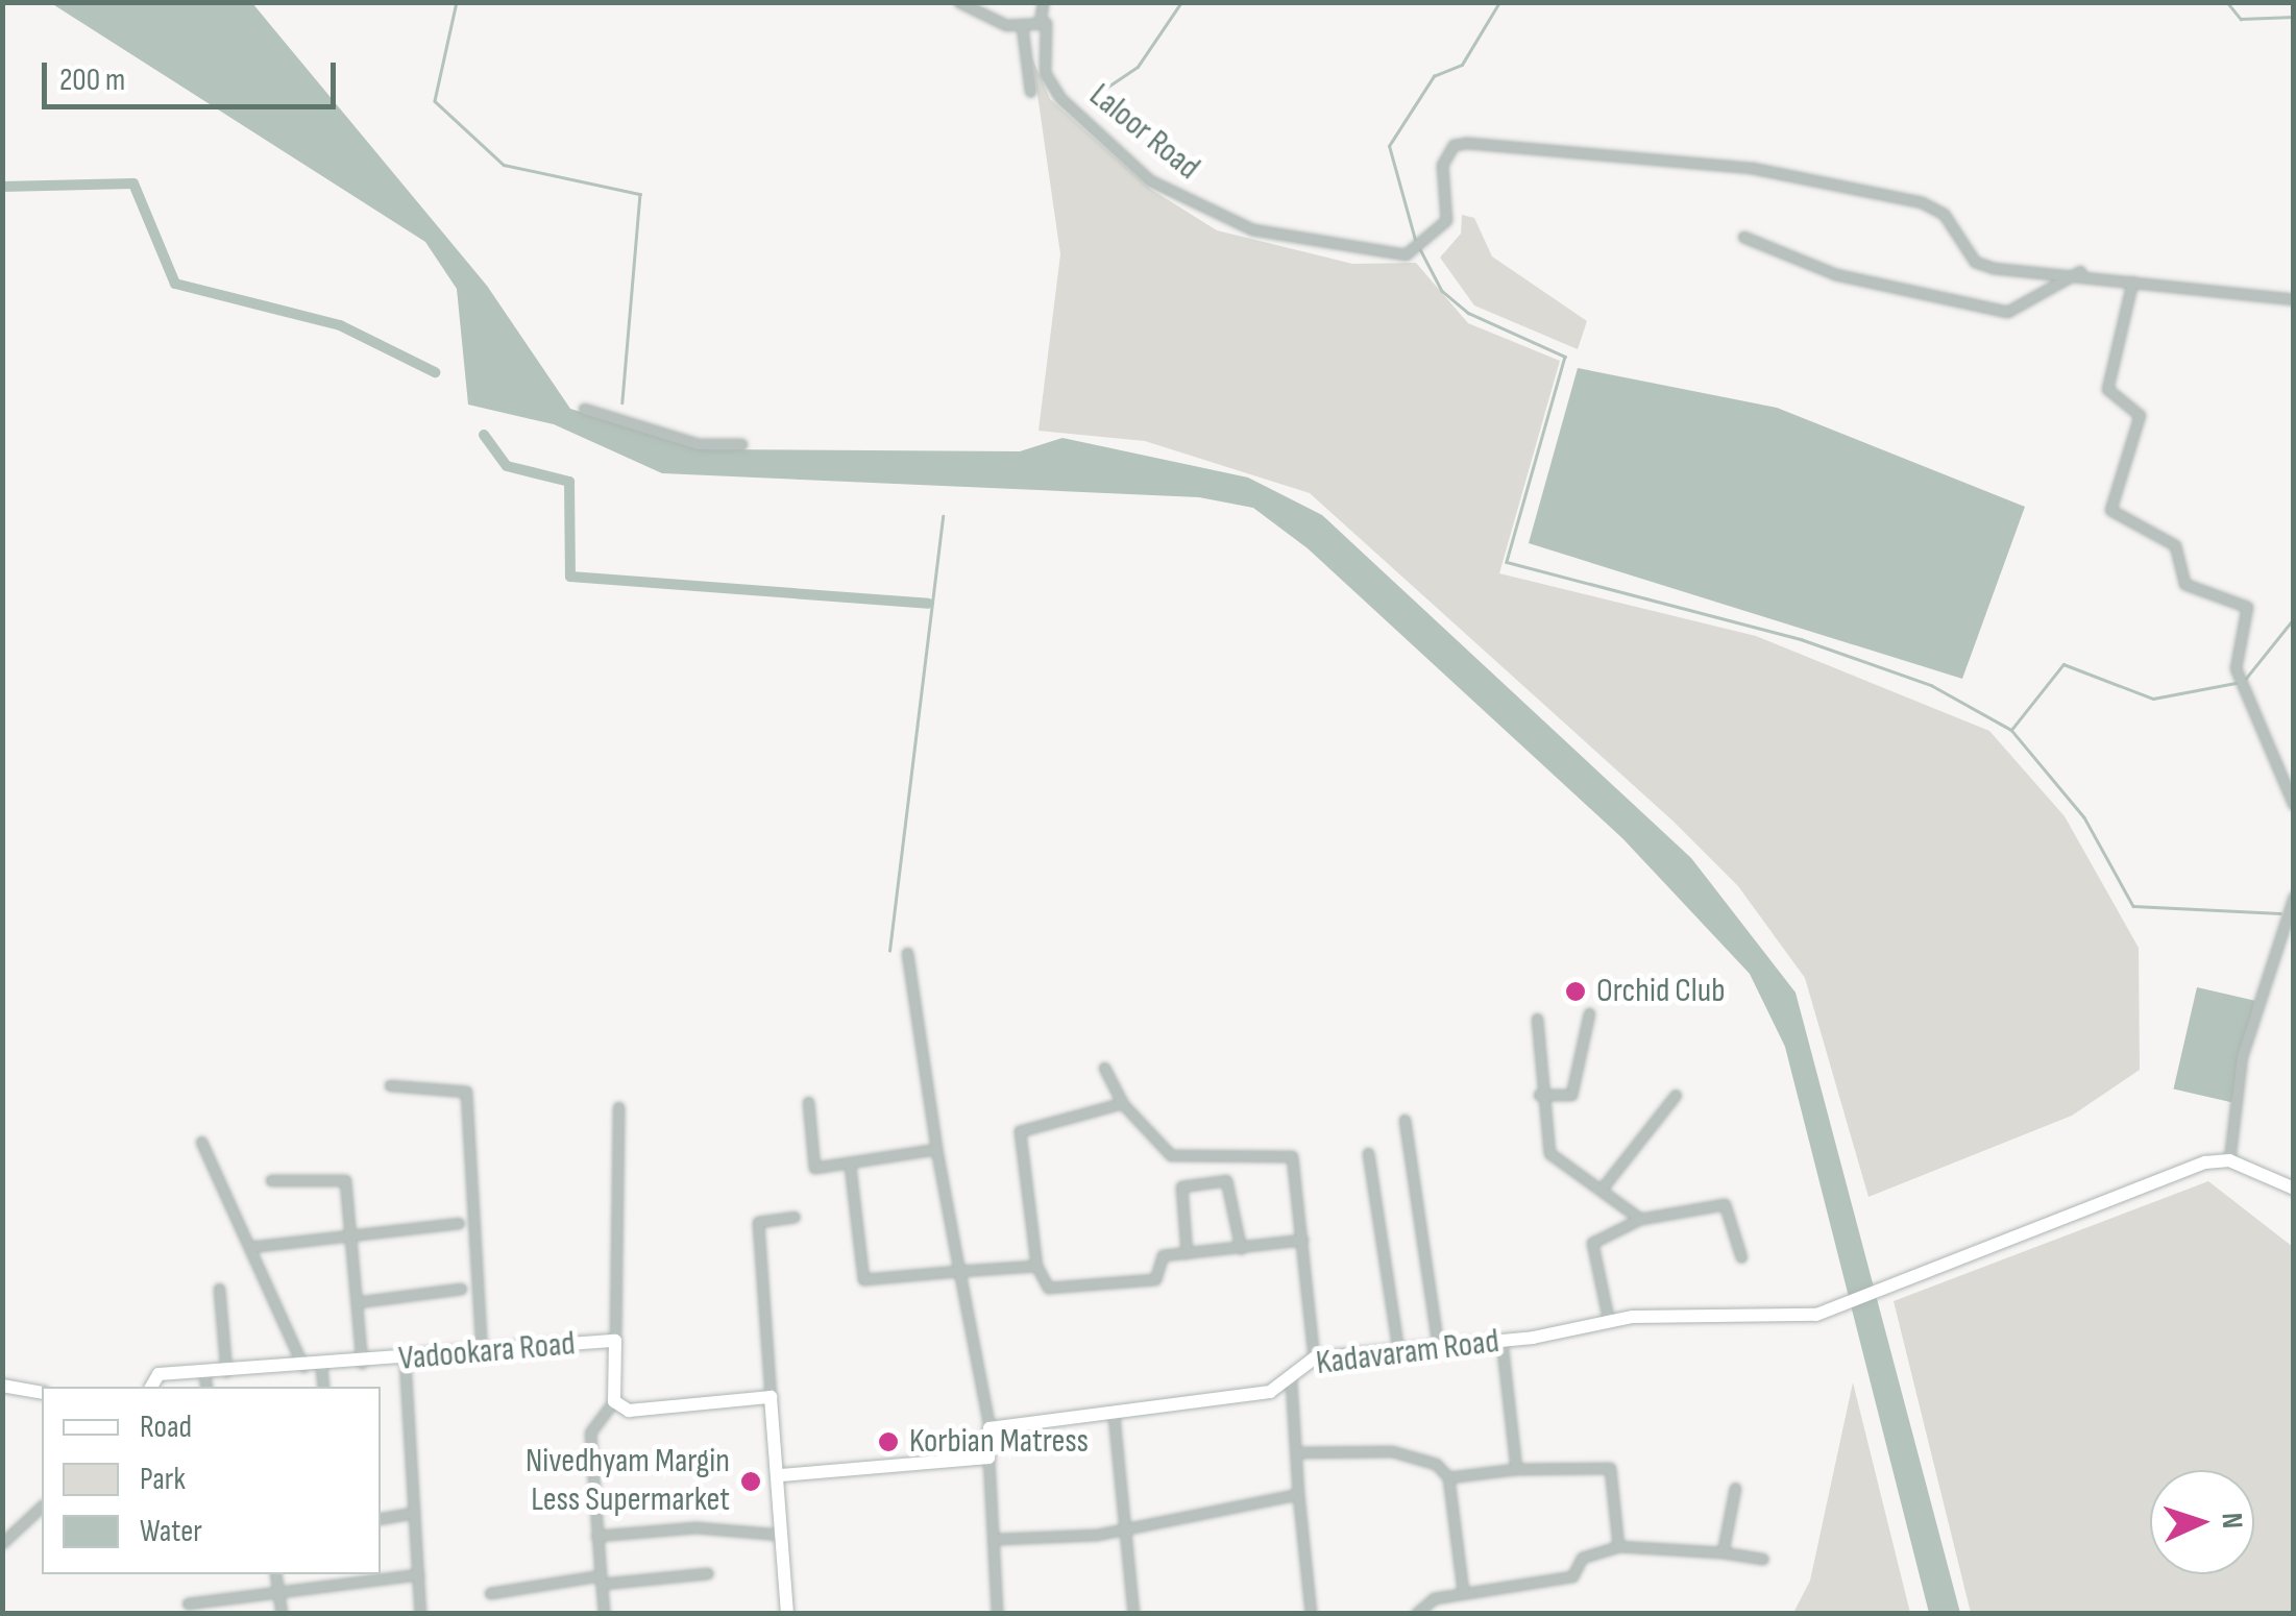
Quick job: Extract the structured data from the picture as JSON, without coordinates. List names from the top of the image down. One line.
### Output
{"streets":{"main road":["Vadookara Road","Kadavaram Road"],"street":["Laloor Road"]},"places":["Orchid Club","Korbian Matress","Nivedhyam Margin Less Supermarket"],"legend":["Road","Park","Water"],"scale_bar":"200 m","north":"right"}
